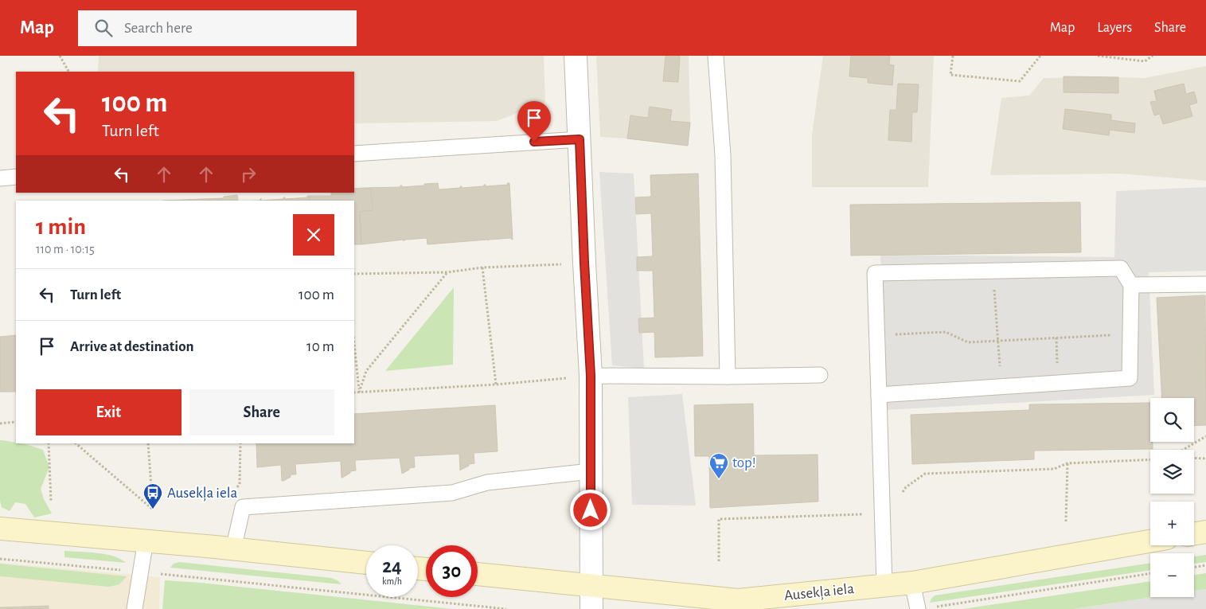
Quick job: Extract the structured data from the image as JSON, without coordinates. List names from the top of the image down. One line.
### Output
{"streets":{"street":["Ausekļa iela"]},"places":{"supermarket":["top!"],"bus stop":["Ausekļa iela"]},"page":{"header":"Map","search":"Search here","nav":["Map","Layers","Share"],"turn":["100 m","Turn left"],"heading":["1 min","110 m · 10:15"],"list":[{"name":"Turn left","value":"100 m"},{"name":"Arrive at destination","value":"10 m"}],"buttons":["Exit","Share"],"map_buttons":["+","−"],"speed":"24 km/h","limit":"30"}}
